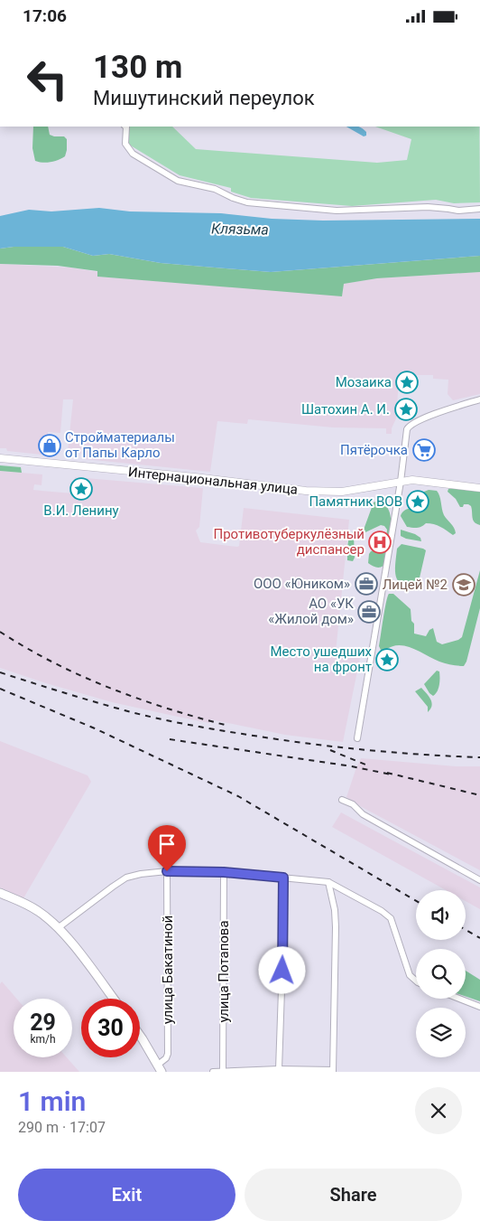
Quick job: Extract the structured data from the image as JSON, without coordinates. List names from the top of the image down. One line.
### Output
{"streets":{"street":["Интернациональная улица","улица Бакатиной","улица Потапова"]},"water":["Клязьма"],"places":{"place":["Мозаика","Шатохин А. И.","В.И. Ленину","Памятник ВОВ","Место ушедших на фронт"],"shop":["Стройматериалы от Папы Карло"],"supermarket":["Пятёрочка"],"hospital":["Противотуберкулёзный диспансер"],"office":["ООО «Юником»","АО «УК «Жилой дом»"],"school or university":["Лицей №2"]},"page":{"status":"17:06","turn":["130 m","Мишутинский переулок"],"speed":"29 km/h","limit":"30","heading":["1 min","290 m · 17:07"],"buttons":["Exit","Share"]}}
